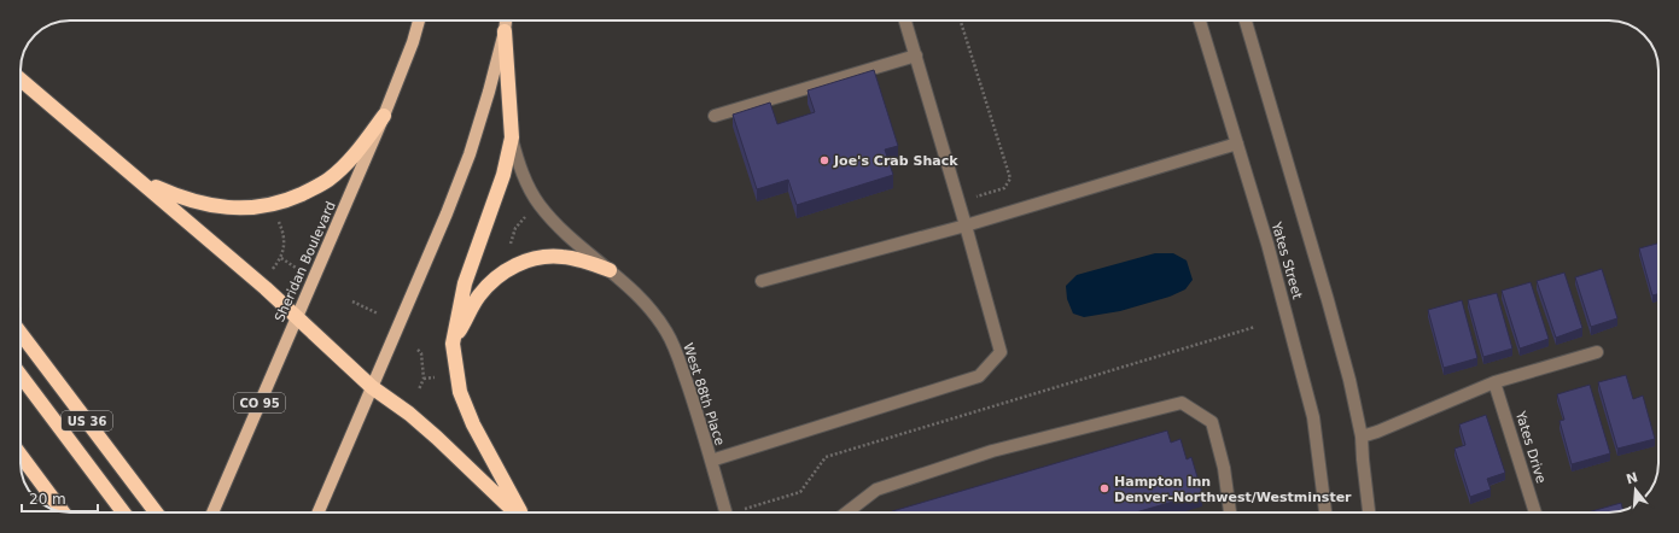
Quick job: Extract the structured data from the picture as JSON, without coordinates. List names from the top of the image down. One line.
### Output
{"streets":{"highway":["US 36"],"main road":["Sheridan Boulevard","CO 95"],"street":["Yates Street","West 88th Place","Yates Drive"]},"places":["Joe's Crab Shack","Hampton Inn Denver-Northwest/Westminster"],"scale_bar":"20 m","north":"top"}
